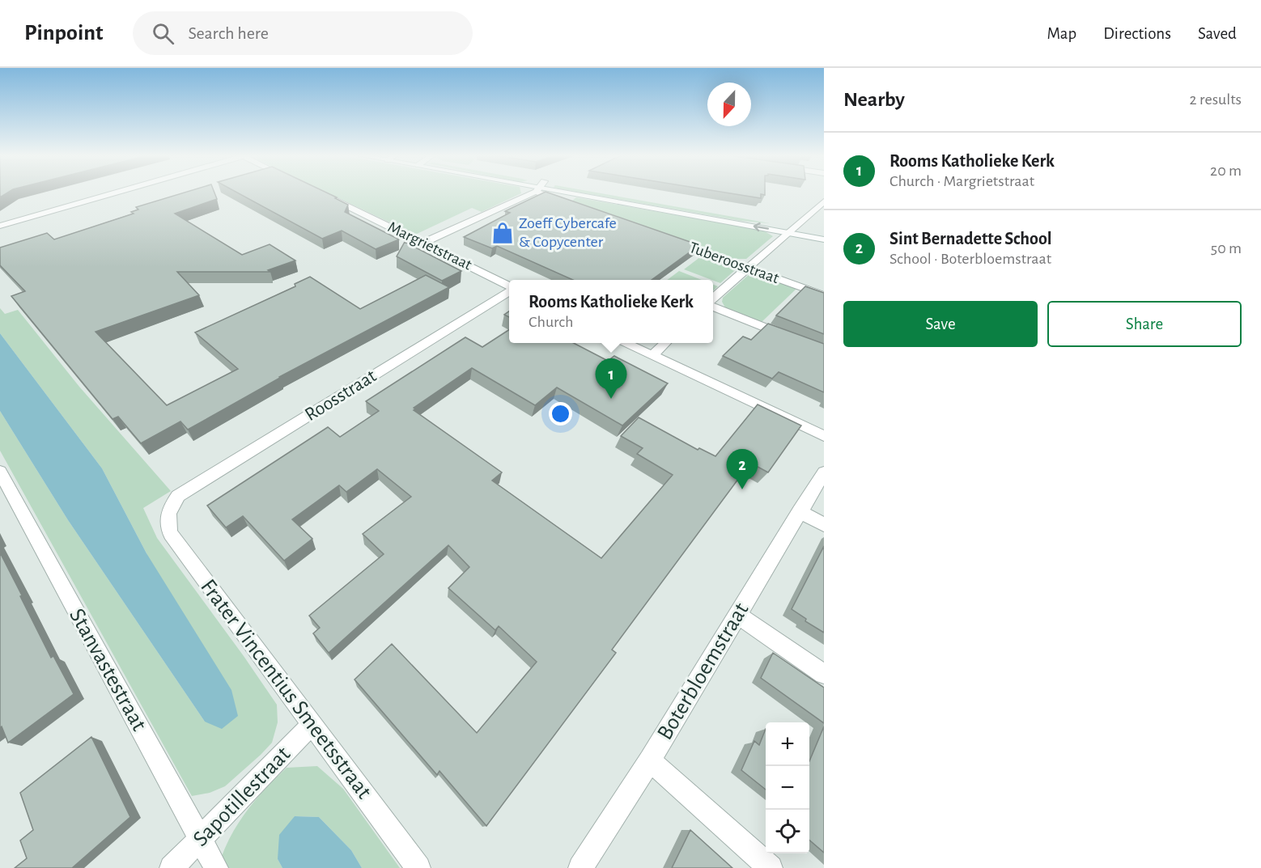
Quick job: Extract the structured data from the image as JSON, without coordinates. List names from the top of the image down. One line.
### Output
{"streets":{"street":["Margrietstraat","Tuberoosstraat","Roosstraat","Stanvastestraat","Boterbloemstraat","Frater Vincentius Smeetsstraat","Sapotillestraat"]},"crossings":[["Roosstraat","Frater Vincentius Smeetsstraat"],["Stanvastestraat","Sapotillestraat"],["Frater Vincentius Smeetsstraat","Sapotillestraat"]],"places":{"shop":["Zoeff Cybercafe & Copycenter"]},"north":"bottom","page":{"header":"Pinpoint","search":"Search here","nav":["Map","Directions","Saved"],"heading":["Nearby","2 results"],"list":[{"mark":"1","name":"Rooms Katholieke Kerk","note":"Church · Margrietstraat","value":"20 m"},{"mark":"2","name":"Sint Bernadette School","note":"School · Boterbloemstraat","value":"50 m"}],"popup":["Rooms Katholieke Kerk","Church"],"buttons":["Save","Share"],"pins":["1","2"],"map_buttons":["+","−"]}}
